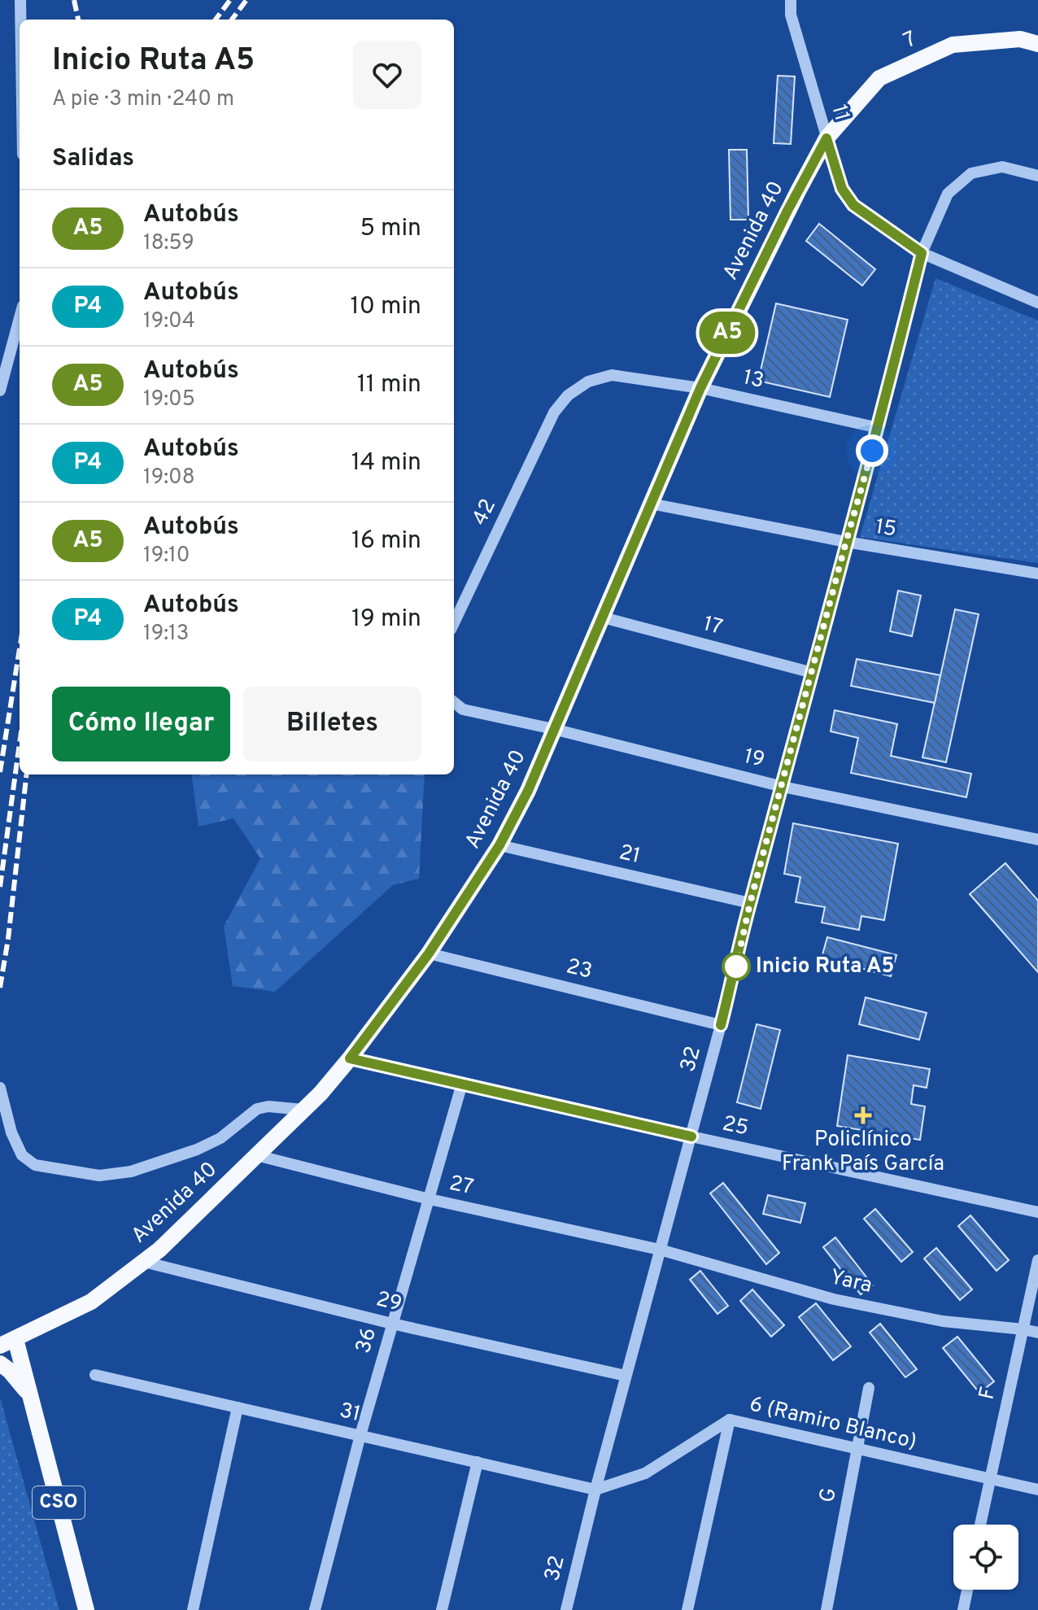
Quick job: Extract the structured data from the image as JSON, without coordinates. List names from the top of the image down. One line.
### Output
{"streets":{"main road":["7","Avenida 40","CSO"],"street":["11","13","42","15","17","19","21","23","32","25","27","Yara","29","36","F","31","6 (Ramiro Blanco)","G"]},"crossings":[["7","11"],["7","Avenida 40"],["11","Avenida 40"],["11","32"],["Avenida 40","13"],["Avenida 40","15"],["Avenida 40","17"],["Avenida 40","19"],["Avenida 40","21"],["Avenida 40","23"],["Avenida 40","25"],["Avenida 40","27"],["Avenida 40","29"],["Avenida 40","CSO"],["13","42"],["13","32"],["15","32"],["17","32"],["19","32"],["21","32"],["23","32"],["32","25"],["32","27"],["32","Yara"],["32","29"],["32","31"],["32","6 (Ramiro Blanco)"],["25","36"],["27","Yara"],["27","36"],["Yara","F"],["29","36"],["36","31"],["F","6 (Ramiro Blanco)"],["31","6 (Ramiro Blanco)"],["6 (Ramiro Blanco)","G"]],"places":{"other":["Inicio Ruta A5"],"health":["Policlínico Frank País García"]},"lines":["bus line A5"],"page":{"on_map":"A5","heading":[["Inicio Ruta A5","A pie · 3 min · 240 m"],"Salidas"],"list":[{"mark":"A5","name":"Autobús","note":"18:59","value":"5 min"},{"mark":"P4","name":"Autobús","note":"19:04","value":"10 min"},{"mark":"A5","name":"Autobús","note":"19:05","value":"11 min"},{"mark":"P4","name":"Autobús","note":"19:08","value":"14 min"},{"mark":"A5","name":"Autobús","note":"19:10","value":"16 min"},{"mark":"P4","name":"Autobús","note":"19:13","value":"19 min"}],"buttons":["Cómo llegar","Billetes"]}}
